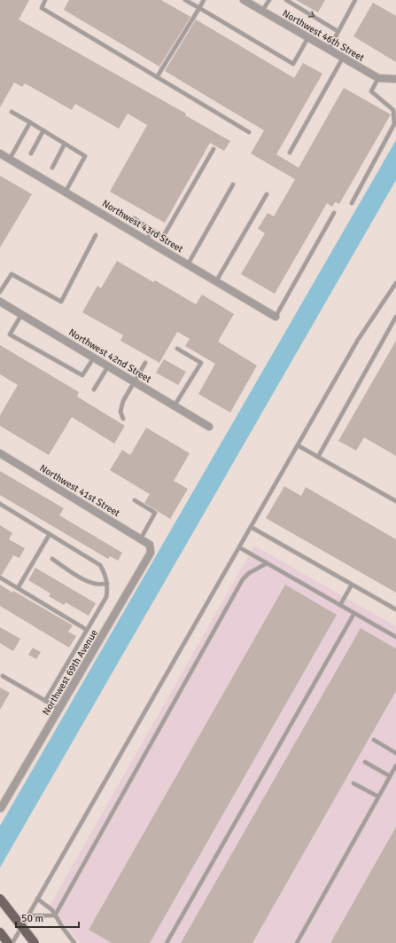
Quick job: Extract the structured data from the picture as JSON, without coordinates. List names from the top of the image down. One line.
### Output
{"streets":{"street":["Northwest 46th Street","Northwest 43rd Street","Northwest 42nd Street","Northwest 41st Street","Northwest 69th Avenue"]},"crossings":[["Northwest 41st Street","Northwest 69th Avenue"]],"scale_bar":"50 m"}
